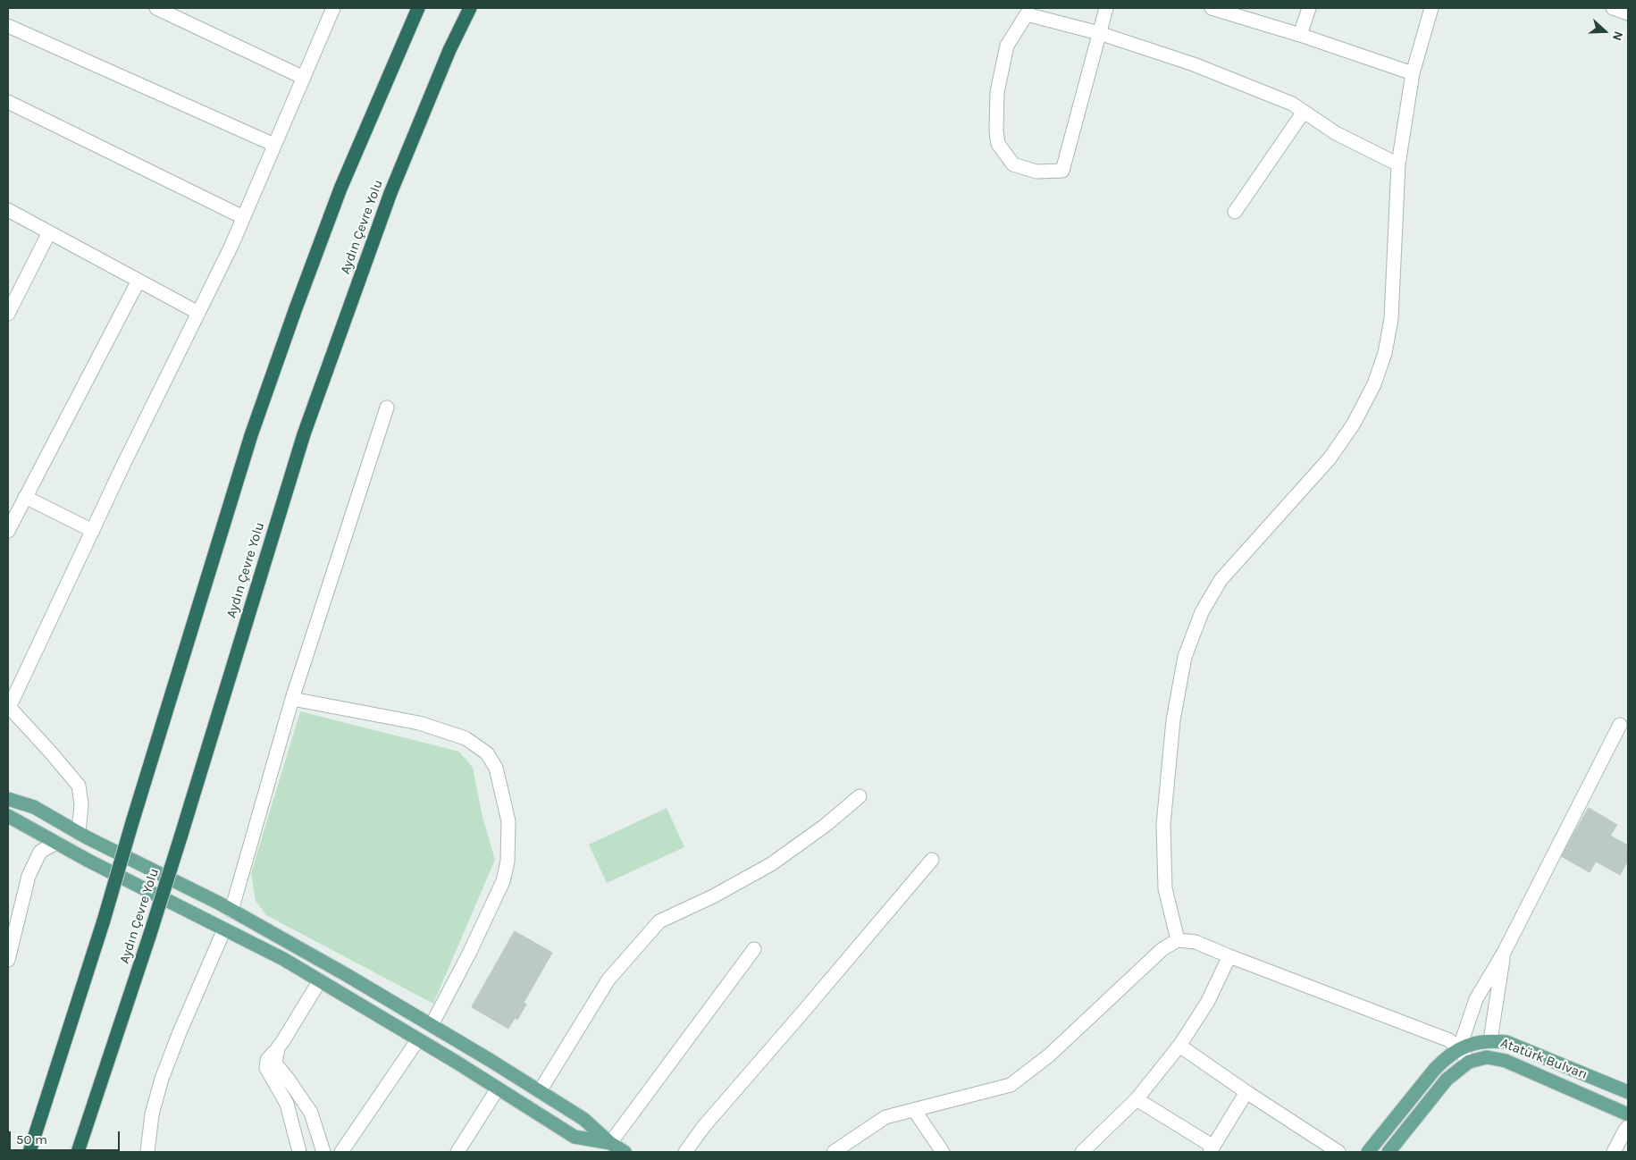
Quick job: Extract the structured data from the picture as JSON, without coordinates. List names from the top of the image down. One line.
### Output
{"streets":{"highway":["Aydın Çevre Yolu"],"main road":["Atatürk Bulvarı"]},"scale_bar":"50 m","north":"right"}
